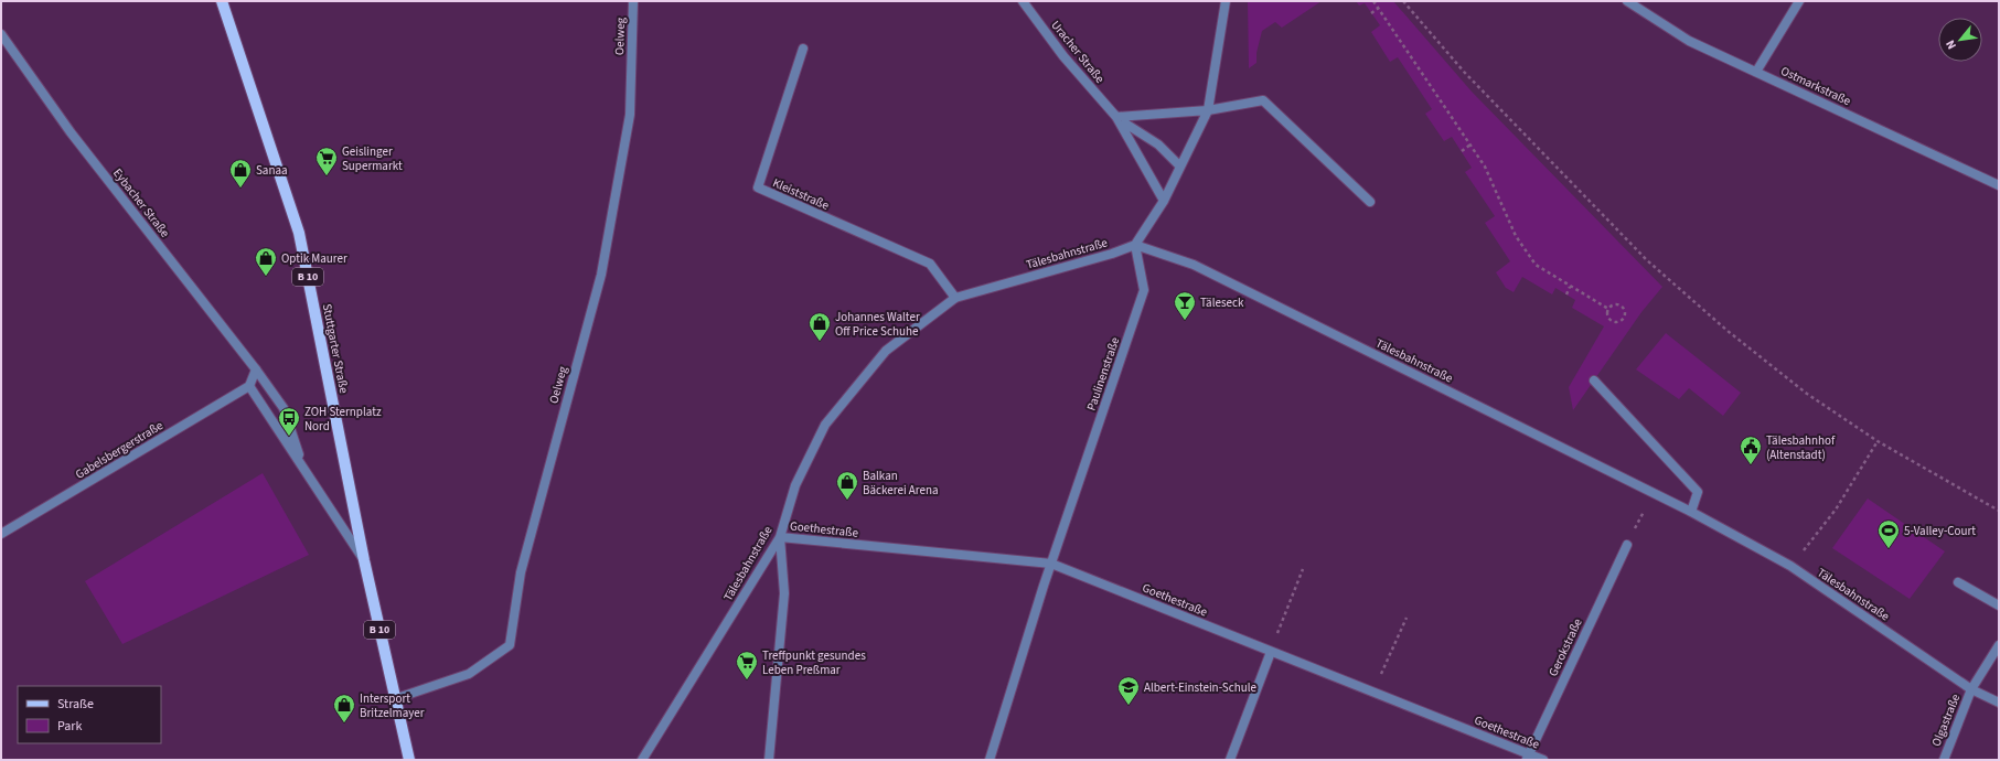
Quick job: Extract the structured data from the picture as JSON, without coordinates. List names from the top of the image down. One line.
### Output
{"streets":{"main road":["B 10","Stuttgarter Straße"],"street":["Oelweg","Uracher Straße","Ostmarkstraße","Kleiststraße","Eybacher Straße","Tälesbahnstraße","Paulinenstraße","Gabelsbergerstraße","Goethestraße","Gerokstraße","Olgastraße"]},"crossings":[["Oelweg","Stuttgarter Straße"],["Kleiststraße","Tälesbahnstraße"],["Tälesbahnstraße","Paulinenstraße"],["Tälesbahnstraße","Goethestraße"],["Tälesbahnstraße","Olgastraße"],["Paulinenstraße","Goethestraße"],["Goethestraße","Gerokstraße"]],"places":{"supermarket":["Geislinger Supermarkt","Treffpunkt gesundes Leben Preßmar"],"shop":["Sanaa","Optik Maurer","Johannes Walter Off Price Schuhe","Balkan Bäckerei Arena","Intersport Britzelmayer"],"bar":["Täleseck"],"bus stop":["ZOH Sternplatz Nord"],"public building":["Tälesbahnhof (Altenstadt)"],"sports":["5-Valley-Court"],"school or university":["Albert-Einstein-Schule"]},"legend":["Straße","Park"],"north":"bottom left"}
